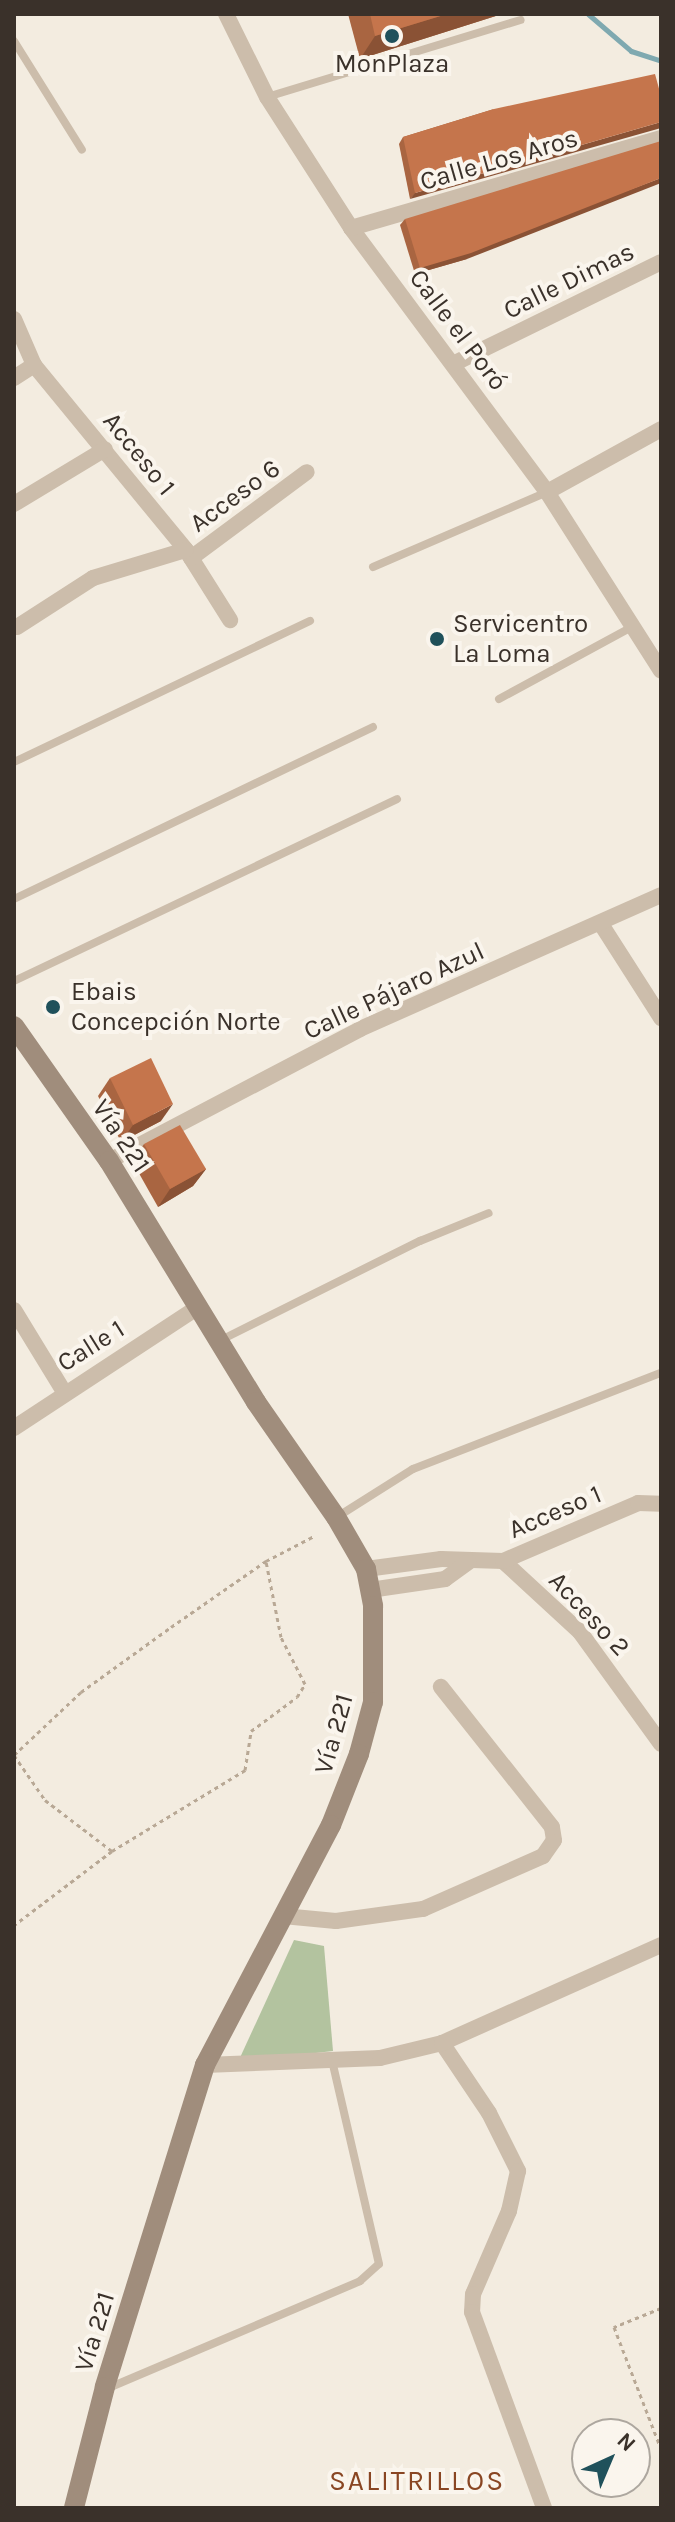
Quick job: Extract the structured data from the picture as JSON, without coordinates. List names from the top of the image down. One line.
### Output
{"streets":{"main road":["Vía 221"],"street":["Calle Los Aros","Calle Dimas","Calle el Poró","Acceso 1","Acceso 6","Calle Pájaro Azul","Calle 1","Acceso 2"]},"crossings":[["Calle Los Aros","Calle el Poró"],["Calle Dimas","Calle el Poró"],["Acceso 1","Acceso 6"],["Acceso 1","Vía 221"],["Acceso 1","Acceso 2"],["Calle Pájaro Azul","Vía 221"],["Vía 221","Calle 1"]],"districts":["SALITRILLOS"],"places":["MonPlaza","Servicentro La Loma","Ebais Concepción Norte"],"north":"top right"}
